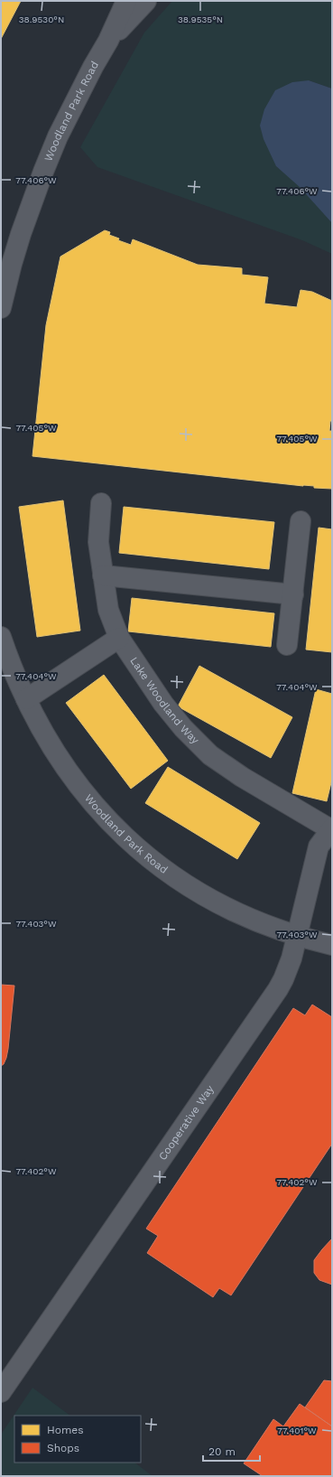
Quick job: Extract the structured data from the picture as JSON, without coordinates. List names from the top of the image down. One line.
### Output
{"streets":{"street":["Woodland Park Road","Lake Woodland Way","Cooperative Way"]},"crossings":[["Woodland Park Road","Cooperative Way"],["Lake Woodland Way","Cooperative Way"]],"legend":["Homes","Shops"],"scale_bar":"20 m","coordinates":["38.9530°N","38.9535°N","77.406°W","77.405°W","77.404°W","77.403°W","77.402°W","77.401°W"]}
